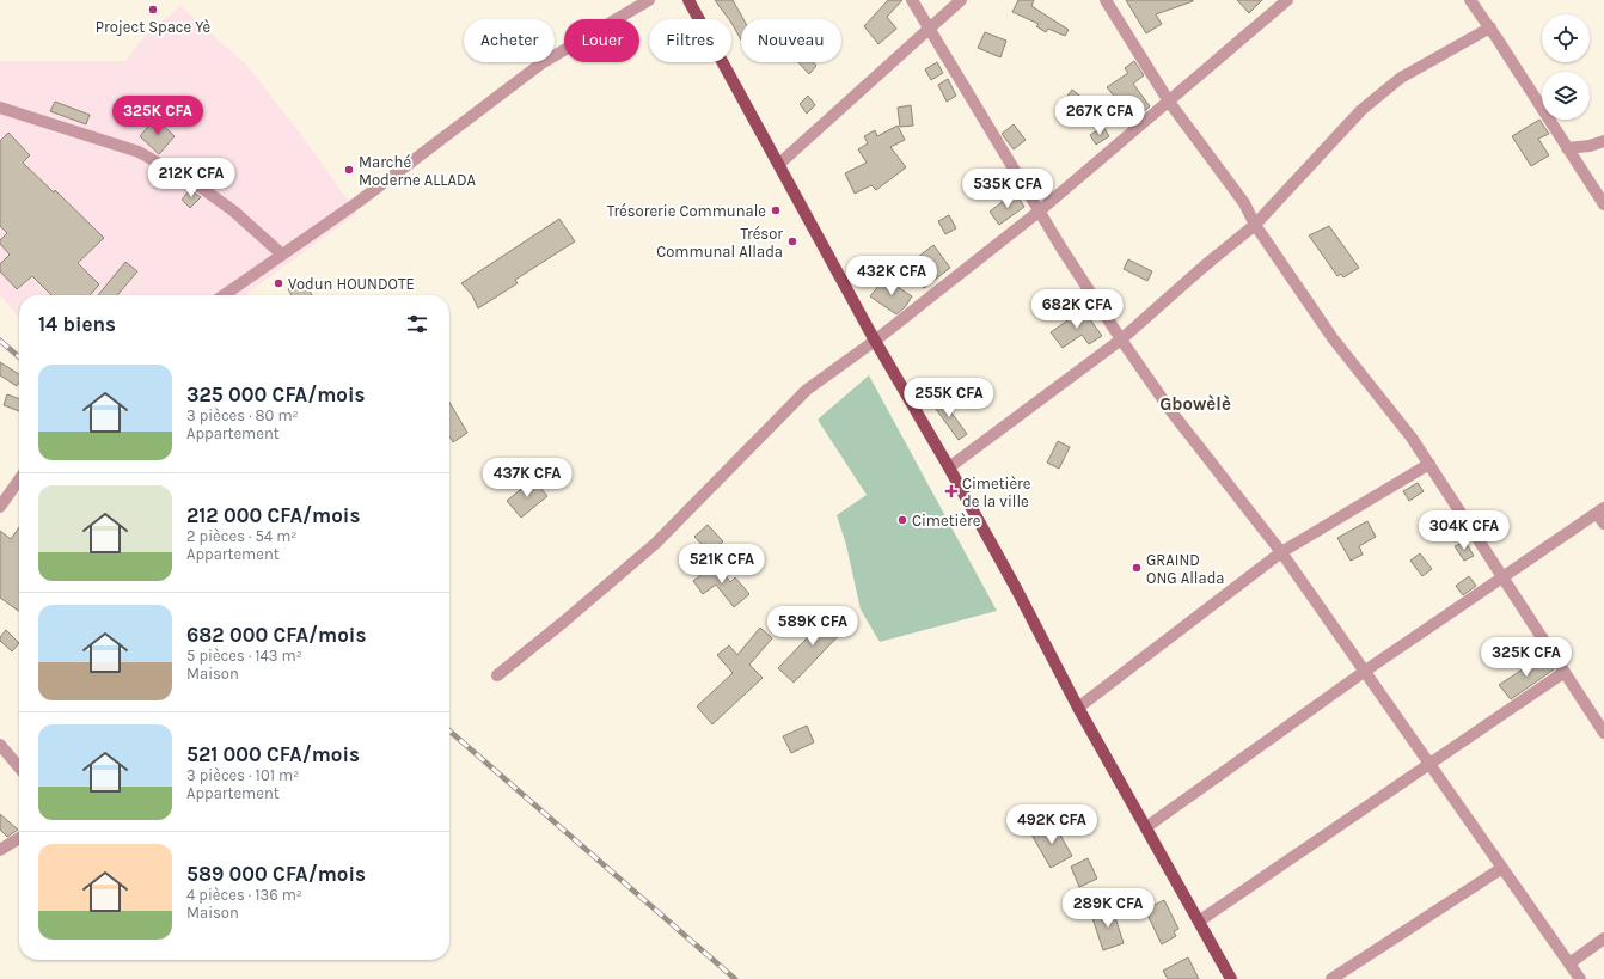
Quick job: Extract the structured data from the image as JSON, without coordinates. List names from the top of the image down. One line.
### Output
{"districts":["Gbowèlè"],"places":{"other":["Project Space Yè","Marché Moderne ALLADA","Trésorerie Communale","Trésor Communal Allada","Vodun HOUNDOTE","Cimetière","GRAIND ONG Allada"],"health":["Cimetière de la ville"]},"page":{"chip":["Acheter","Louer","Filtres","Nouveau"],"price":["325K CFA","267K CFA","212K CFA","535K CFA","432K CFA","682K CFA","255K CFA","437K CFA","304K CFA","521K CFA","589K CFA","325K CFA","492K CFA","289K CFA"],"heading":"14 biens","list":[{"name":"325 000 CFA/mois","note":"3 pièces · 80 m² · Appartement"},{"name":"212 000 CFA/mois","note":"2 pièces · 54 m² · Appartement"},{"name":"682 000 CFA/mois","note":"5 pièces · 143 m² · Maison"},{"name":"521 000 CFA/mois","note":"3 pièces · 101 m² · Appartement"},{"name":"589 000 CFA/mois","note":"4 pièces · 136 m² · Maison"}]}}
